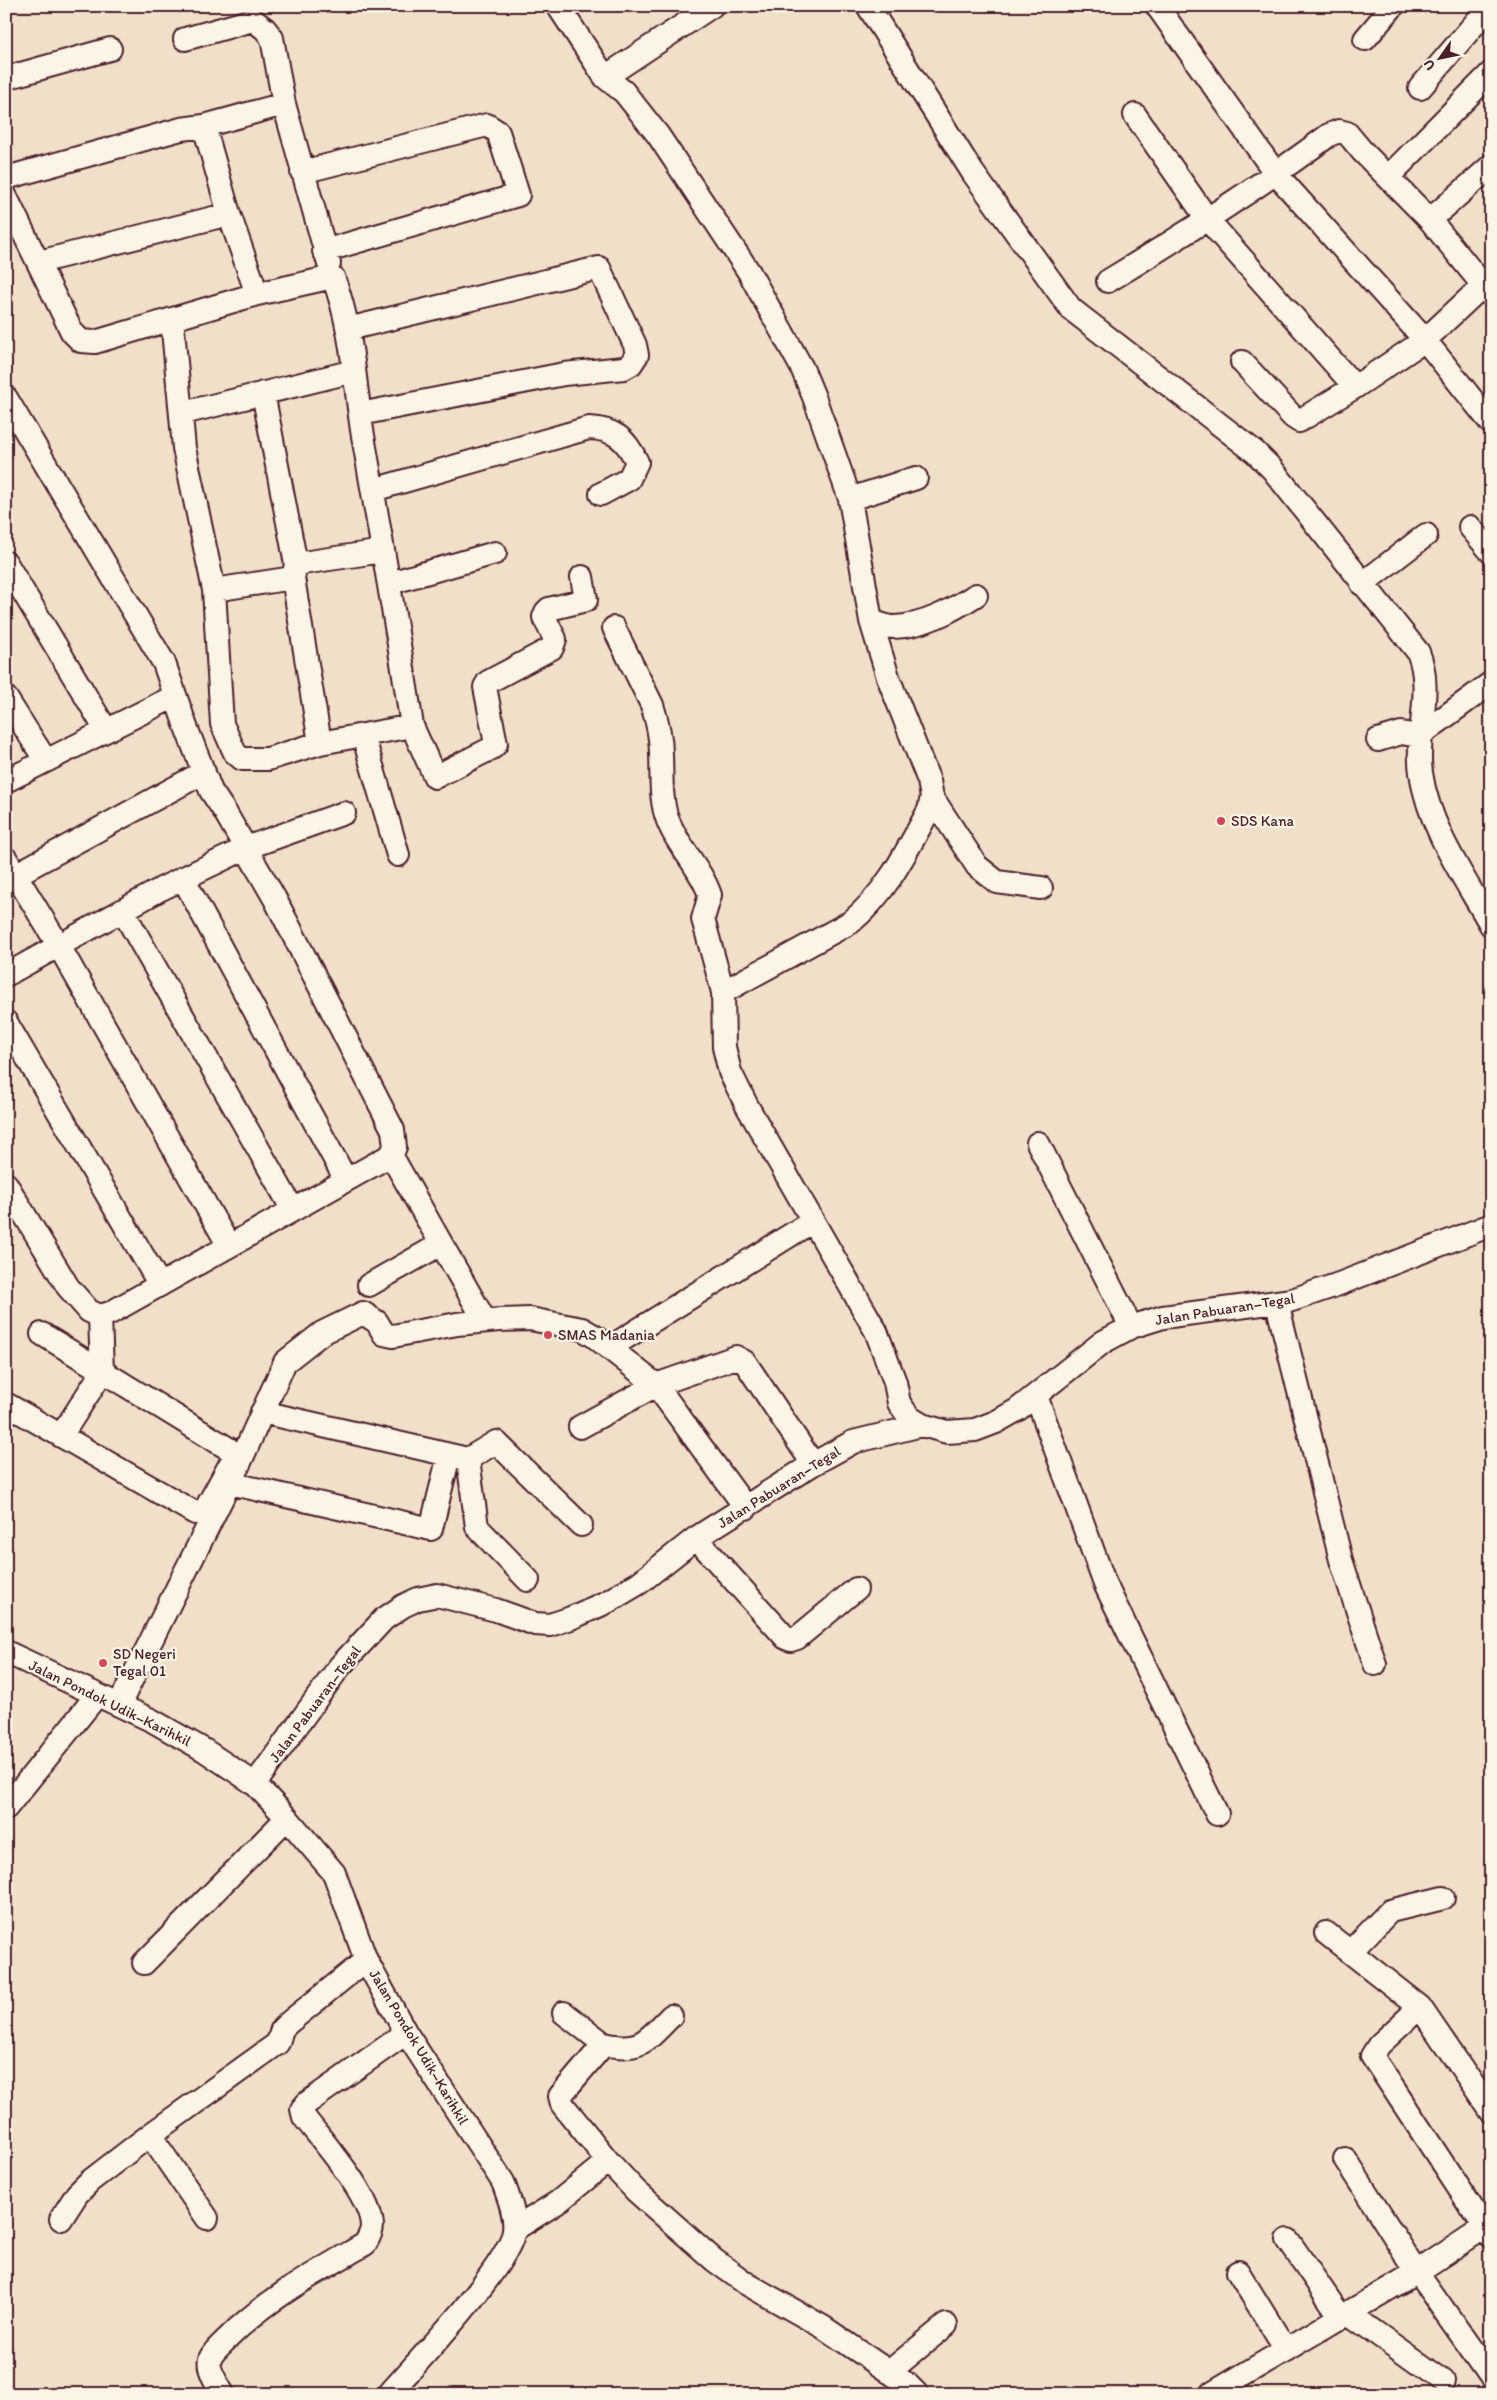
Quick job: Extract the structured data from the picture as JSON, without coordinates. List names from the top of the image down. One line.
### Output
{"streets":{"street":["Jalan Pabuaran–Tegal","Jalan Pondok Udik–Karihkil"]},"crossings":[["Jalan Pabuaran–Tegal","Jalan Pondok Udik–Karihkil"]],"places":["SDS Kana","SMAS Madania","SD Negeri Tegal 01"],"north":"bottom left"}
